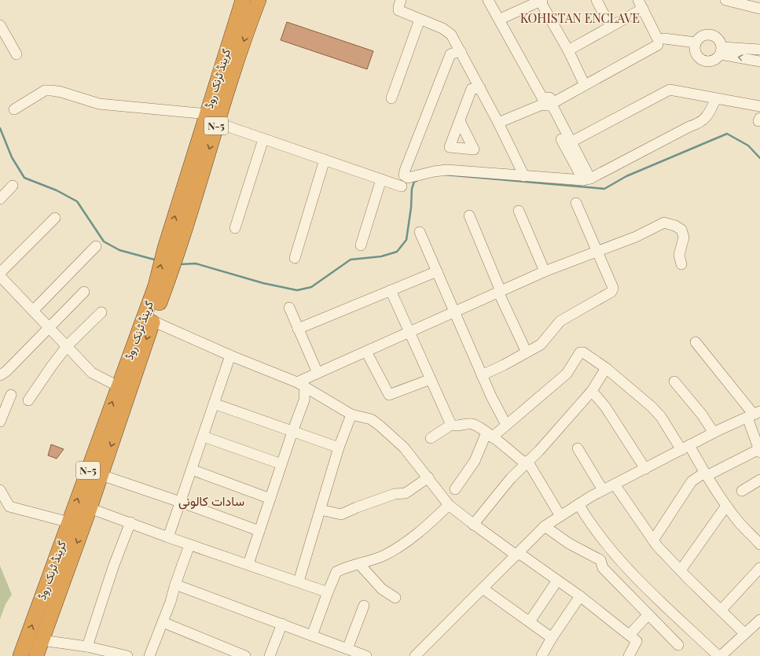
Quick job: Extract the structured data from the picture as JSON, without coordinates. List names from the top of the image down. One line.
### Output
{"streets":{"highway":["گرینڈ ٹرنک روڈ","N-5"]},"districts":["KOHISTAN ENCLAVE","سادات کالونی"]}
